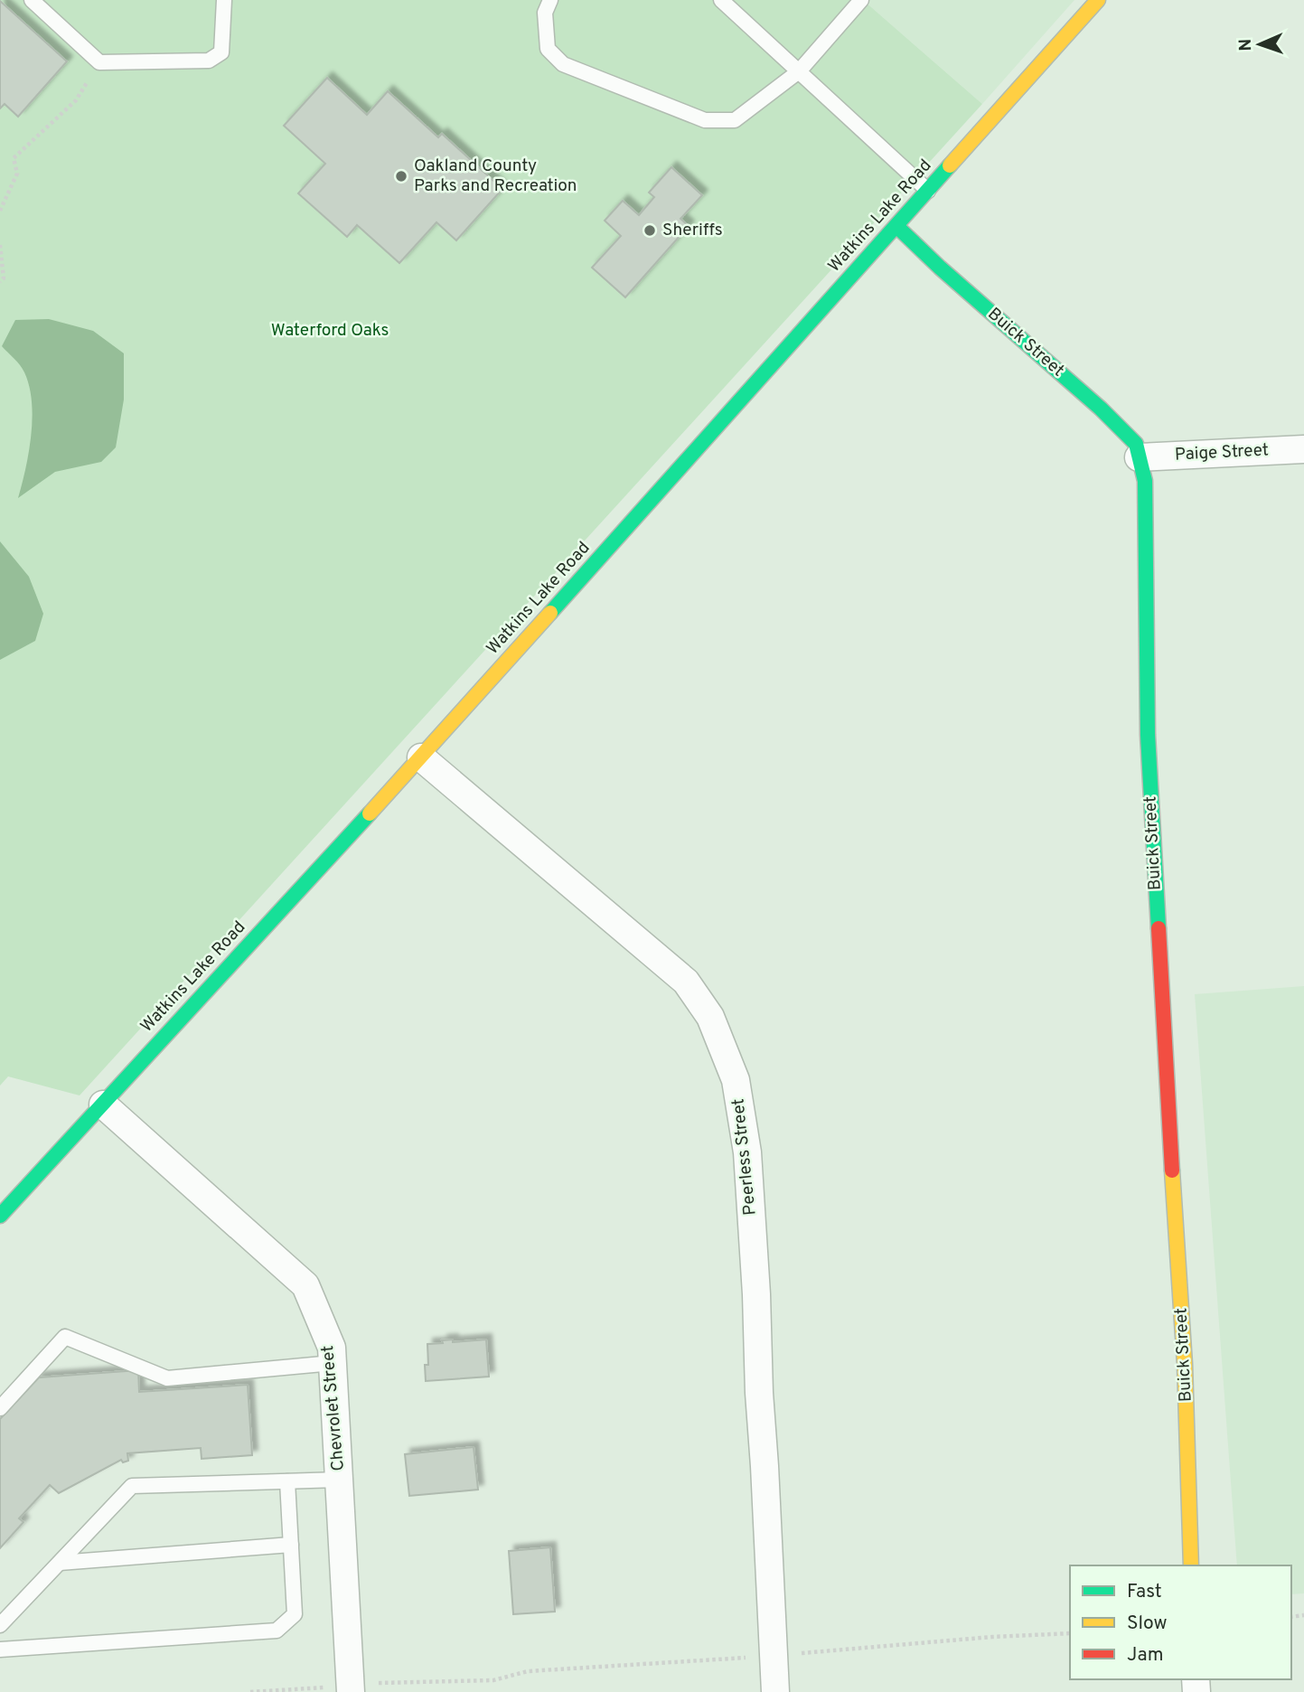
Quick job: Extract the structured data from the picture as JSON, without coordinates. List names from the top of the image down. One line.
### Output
{"streets":{"street":["Watkins Lake Road","Buick Street","Paige Street","Peerless Street","Chevrolet Street"]},"crossings":[["Watkins Lake Road","Buick Street"],["Watkins Lake Road","Peerless Street"],["Watkins Lake Road","Chevrolet Street"],["Buick Street","Paige Street"]],"parks":["Waterford Oaks"],"places":["Oakland County Parks and Recreation","Sheriffs"],"legend":["Fast","Slow","Jam"],"north":"left"}
